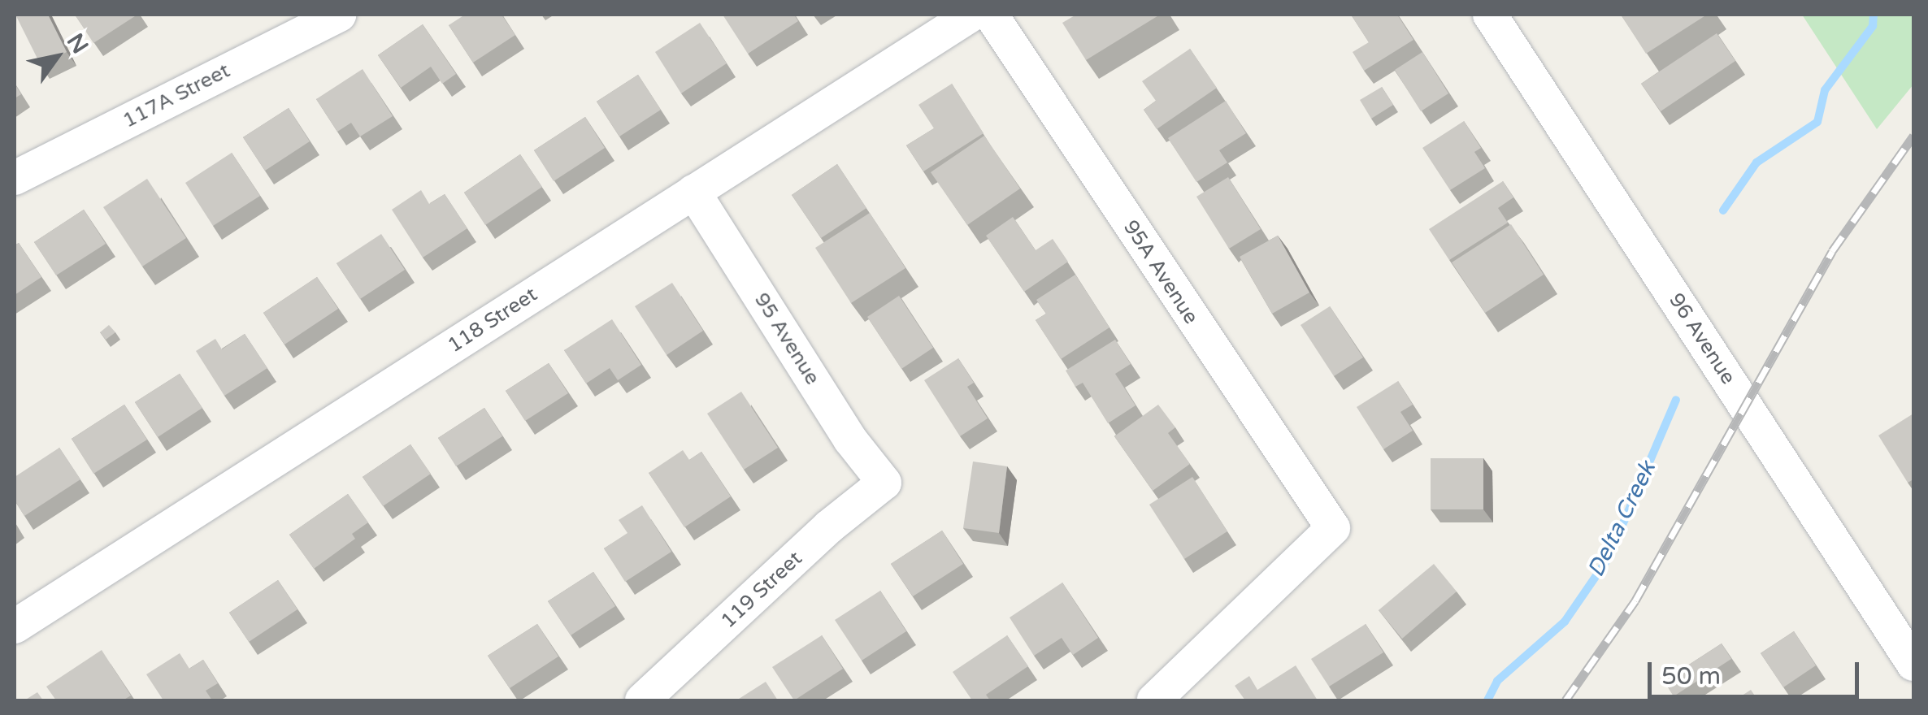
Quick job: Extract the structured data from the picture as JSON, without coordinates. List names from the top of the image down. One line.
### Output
{"streets":{"street":["117A Street","95A Avenue","118 Street","95 Avenue","96 Avenue","119 Street"]},"crossings":[["95A Avenue","118 Street"],["118 Street","95 Avenue"],["95 Avenue","119 Street"]],"water":["Delta Creek"],"scale_bar":"50 m","north":"top right"}
